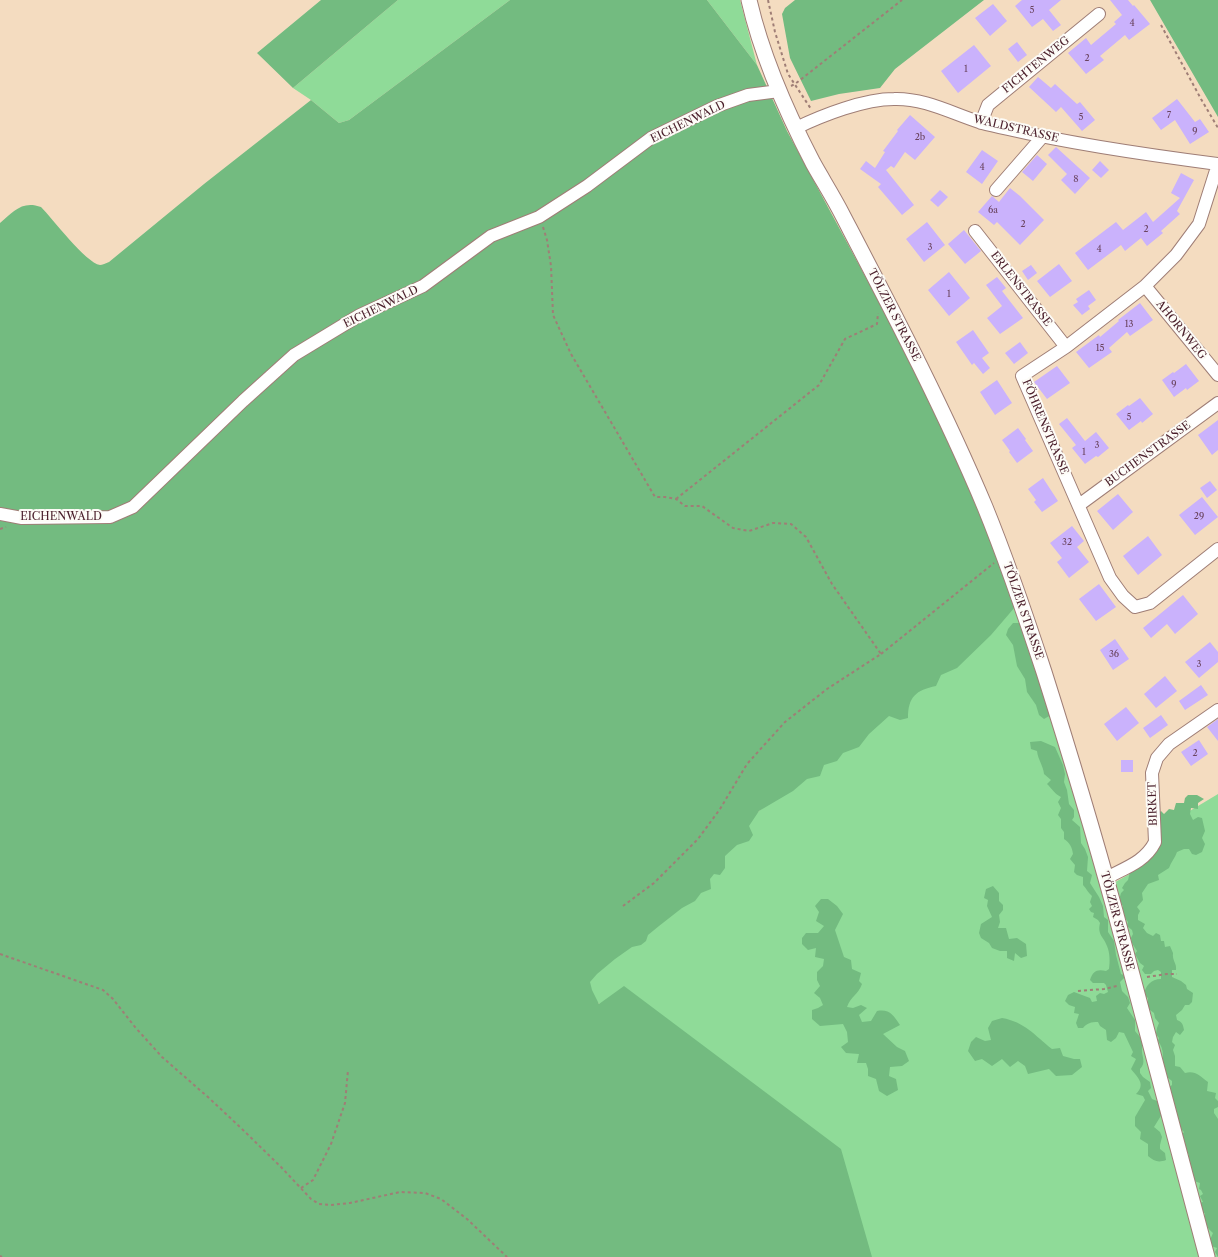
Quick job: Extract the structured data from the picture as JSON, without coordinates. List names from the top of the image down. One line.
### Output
{"streets":{"main road":["TÖLZER STRASSE"],"street":["FICHTENWEG","EICHENWALD","WALDSTRASSE","ERLENSTRASSE","AHORNWEG","FÖHRENSTRASSE","BUCHENSTRASSE","BIRKET"]},"crossings":[["FICHTENWEG","WALDSTRASSE"],["EICHENWALD","TÖLZER STRASSE"],["WALDSTRASSE","TÖLZER STRASSE"],["WALDSTRASSE","FÖHRENSTRASSE"],["ERLENSTRASSE","FÖHRENSTRASSE"],["TÖLZER STRASSE","BIRKET"],["AHORNWEG","FÖHRENSTRASSE"],["FÖHRENSTRASSE","BUCHENSTRASSE"]],"house_numbers":["5","4","2","1","7","5","9","2b","4","8","6a","2","2","3","4","1","13","15","9","5","3","1","29","32","36","3","2"]}
